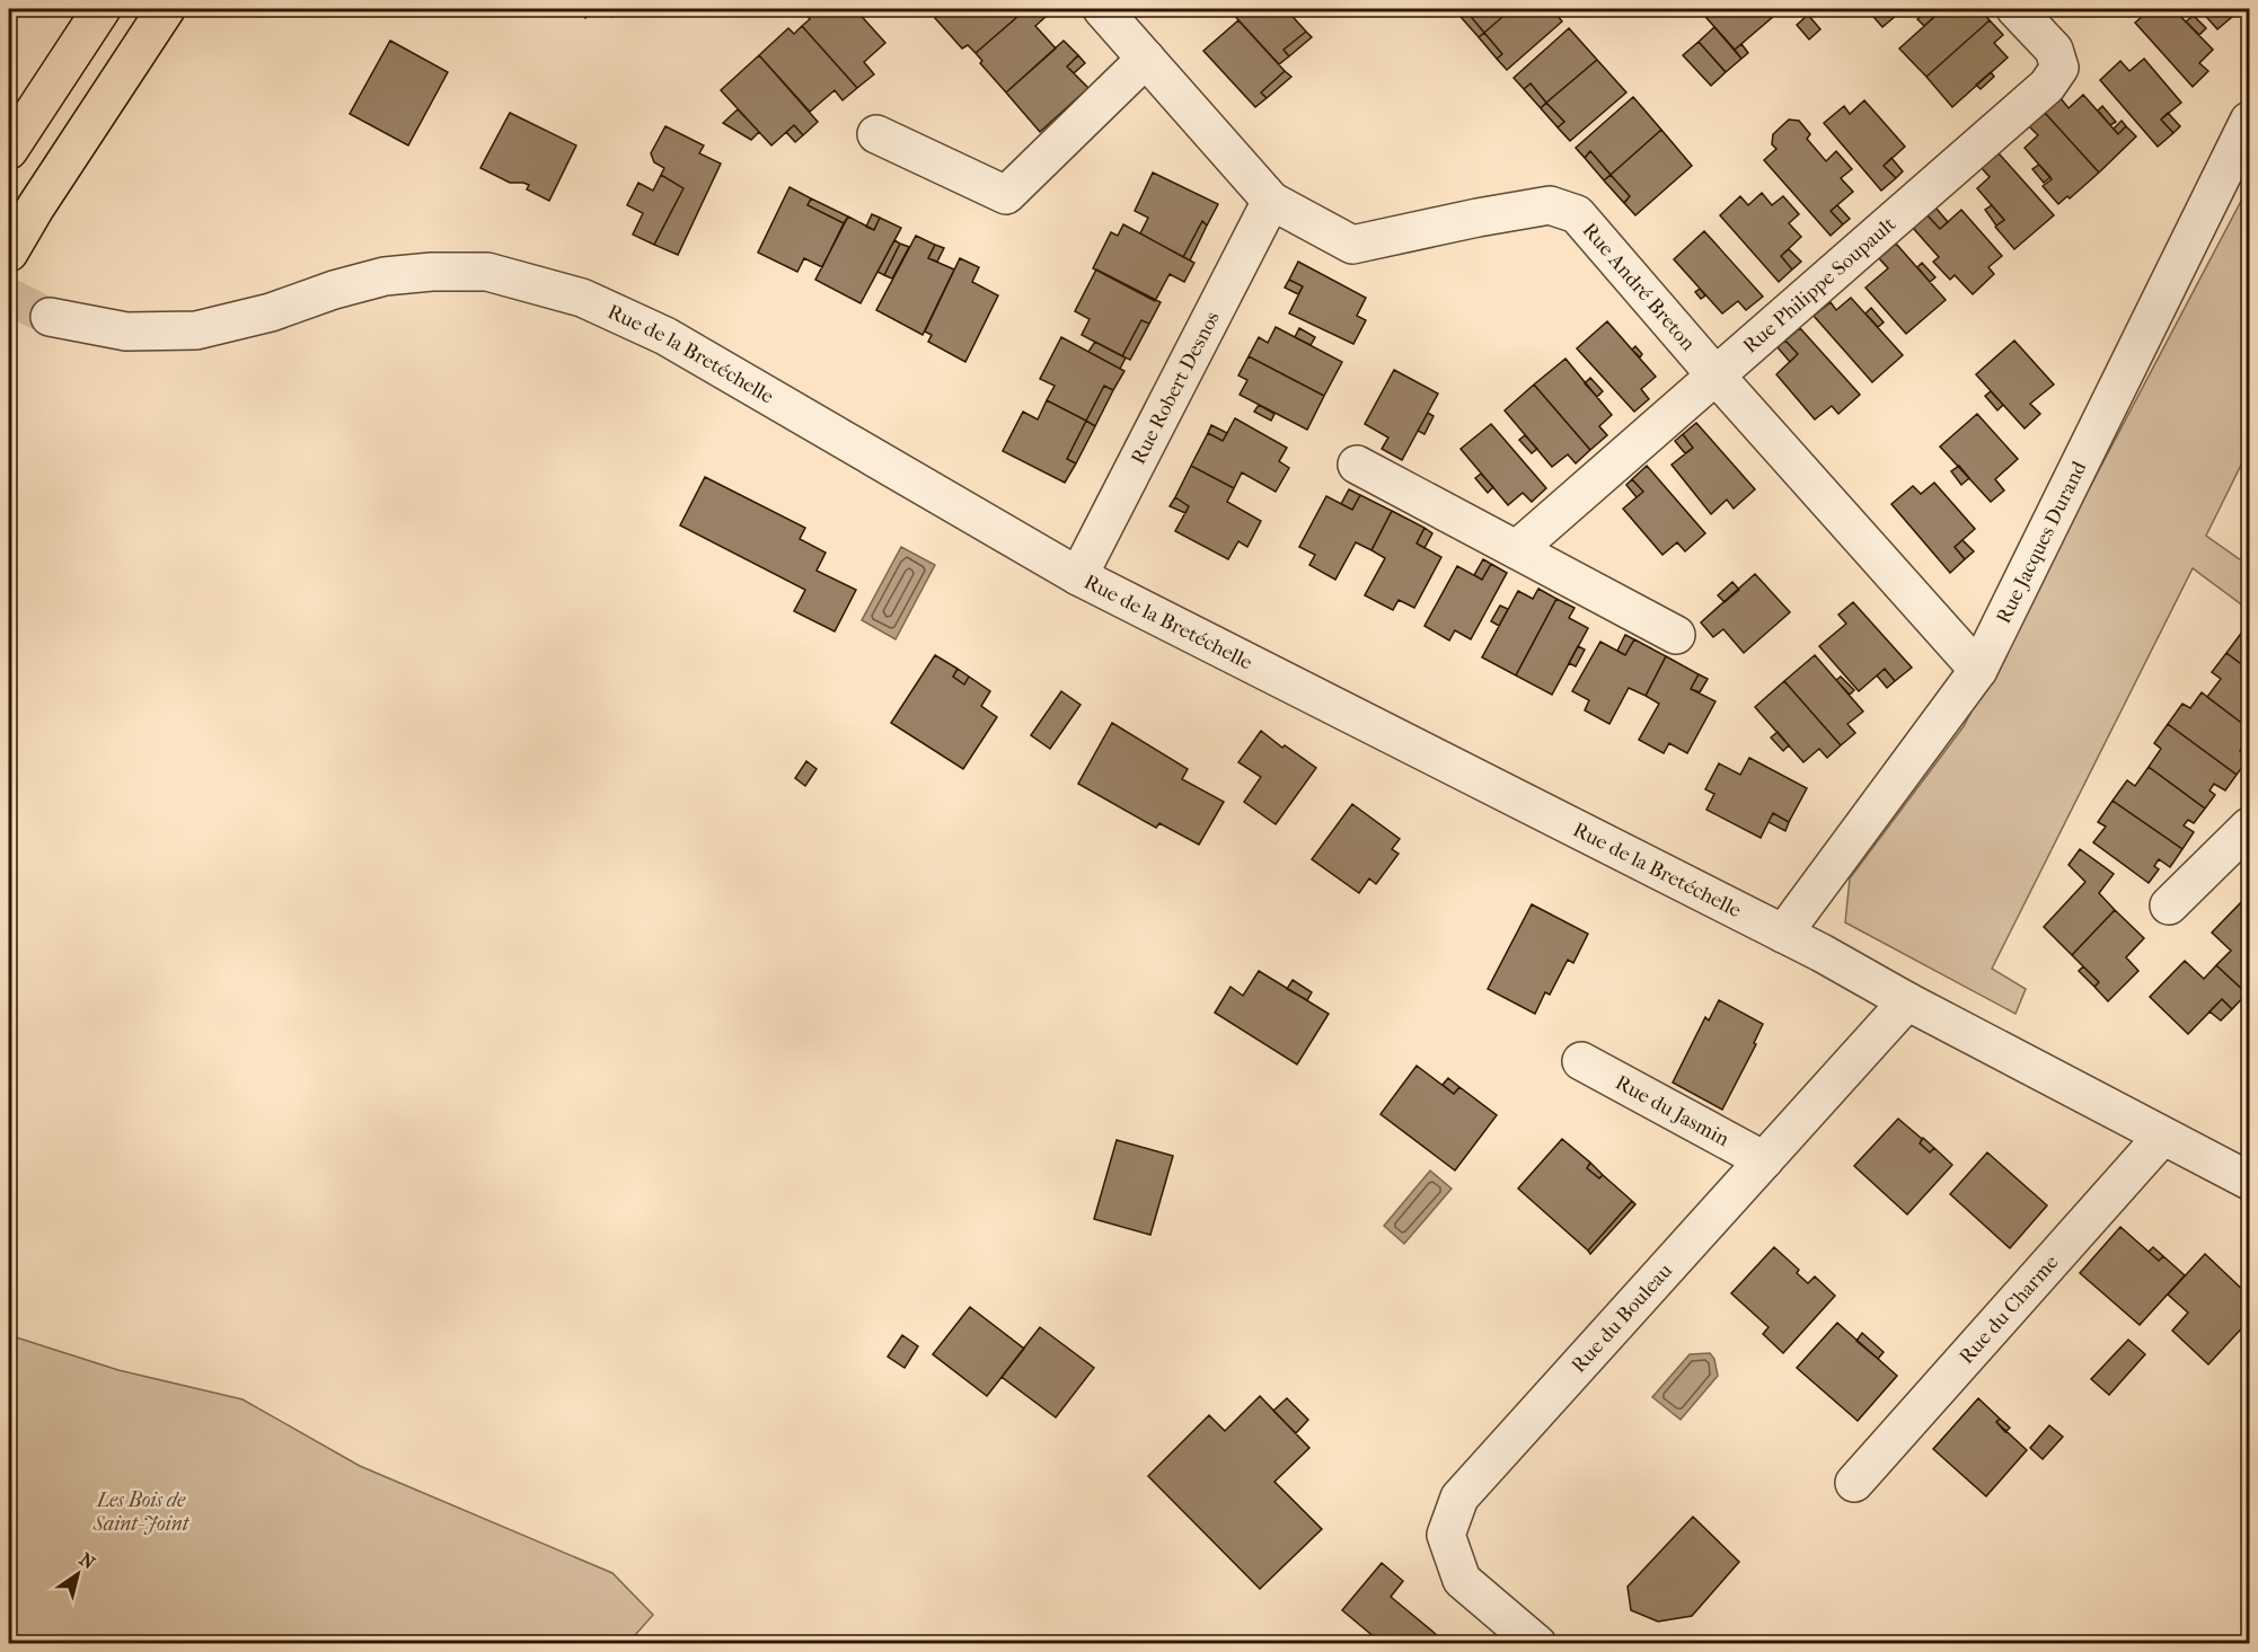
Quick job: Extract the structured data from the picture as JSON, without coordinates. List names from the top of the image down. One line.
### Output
{"streets":{"street":["Rue André Breton","Rue Philippe Soupault","Rue de la Bretéchelle","Rue Robert Desnos","Rue Jacques Durand","Rue du Jasmin","Rue du Charme","Rue du Bouleau"]},"crossings":[["Rue André Breton","Rue Philippe Soupault"],["Rue André Breton","Rue Robert Desnos"],["Rue André Breton","Rue Jacques Durand"],["Rue de la Bretéchelle","Rue Robert Desnos"],["Rue de la Bretéchelle","Rue Jacques Durand"],["Rue de la Bretéchelle","Rue du Charme"],["Rue de la Bretéchelle","Rue du Bouleau"],["Rue du Jasmin","Rue du Bouleau"]],"parks":["Les Bois de Saint-Joint"],"north":"top right"}
